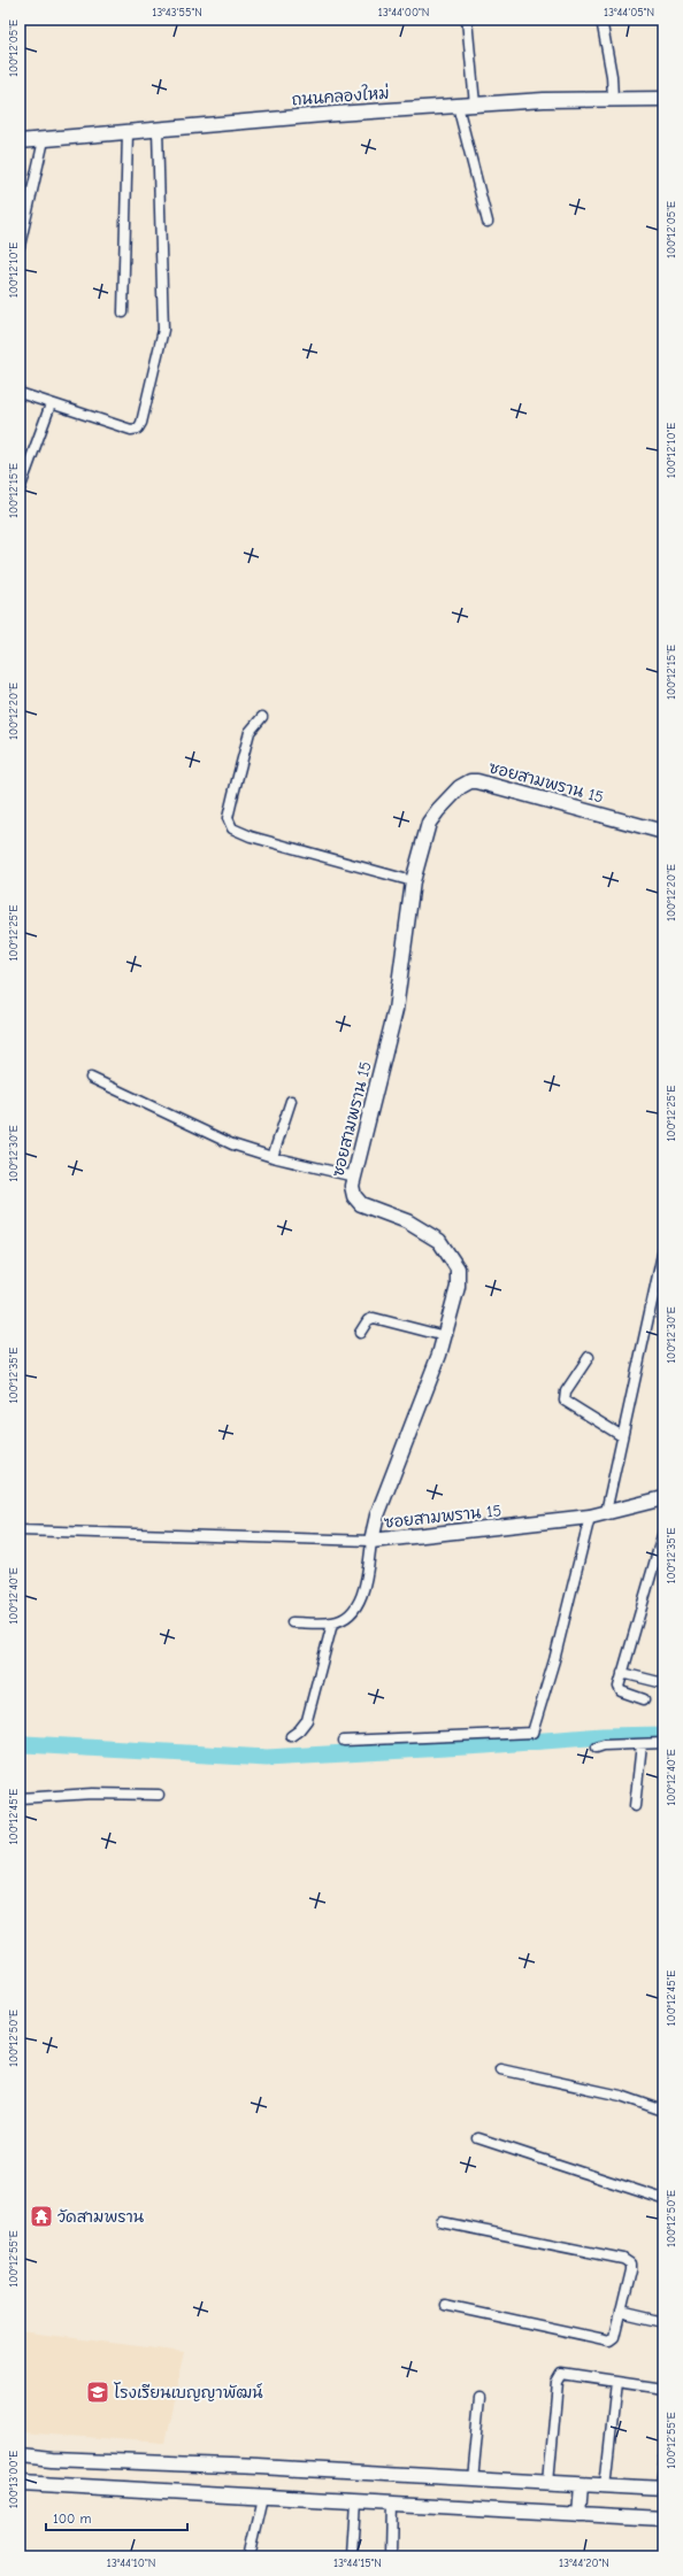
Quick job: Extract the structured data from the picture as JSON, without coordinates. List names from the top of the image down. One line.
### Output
{"streets":{"street":["ถนนคลองใหม่","ซอยสามพราน 15"]},"places":{"temple":["วัดสามพราน"],"school or university":["โรงเรียนเบญญาพัฒน์"]},"scale_bar":"100 m","coordinates":["13°43'55\"N","13°44'00\"N","13°44'05\"N","100°12'05\"E","100°12'10\"E","100°12'15\"E","100°12'20\"E","100°12'25\"E","100°12'30\"E","100°12'35\"E","100°12'40\"E","100°12'45\"E","100°12'50\"E","100°12'55\"E","100°13'00\"E","13°44'10\"N","13°44'15\"N","13°44'20\"N"]}
